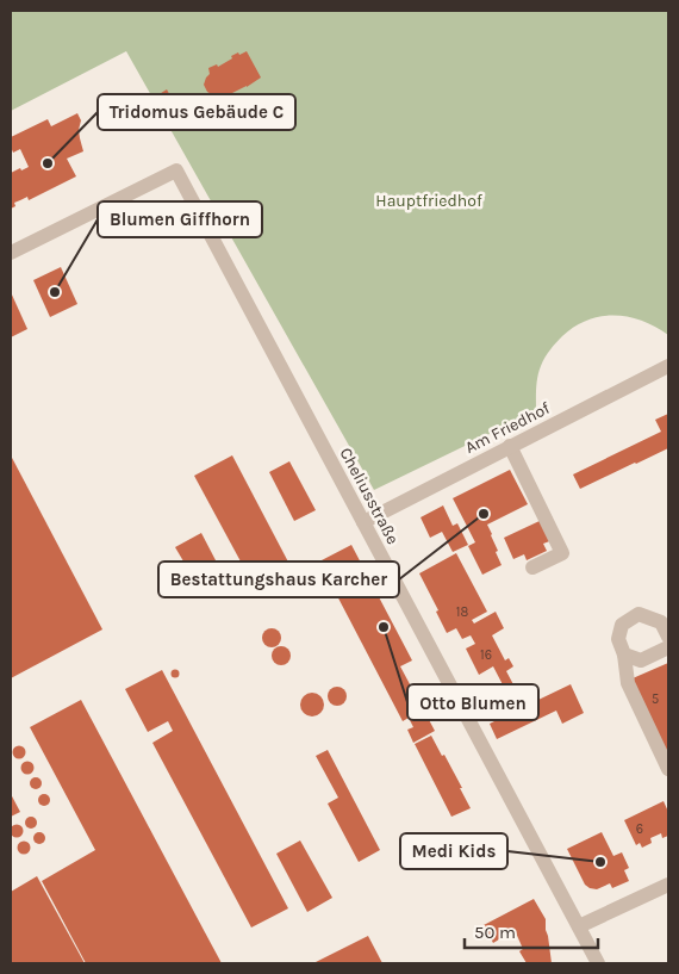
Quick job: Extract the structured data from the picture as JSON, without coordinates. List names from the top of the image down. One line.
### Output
{"streets":{"street":["Am Friedhof","Cheliusstraße"]},"crossings":[["Am Friedhof","Cheliusstraße"]],"parks":["Hauptfriedhof"],"places":["Tridomus Gebäude C","Blumen Giffhorn","Bestattungshaus Karcher","Otto Blumen","Medi Kids"],"house_numbers":["18","16","5","6"],"scale_bar":"50 m"}
